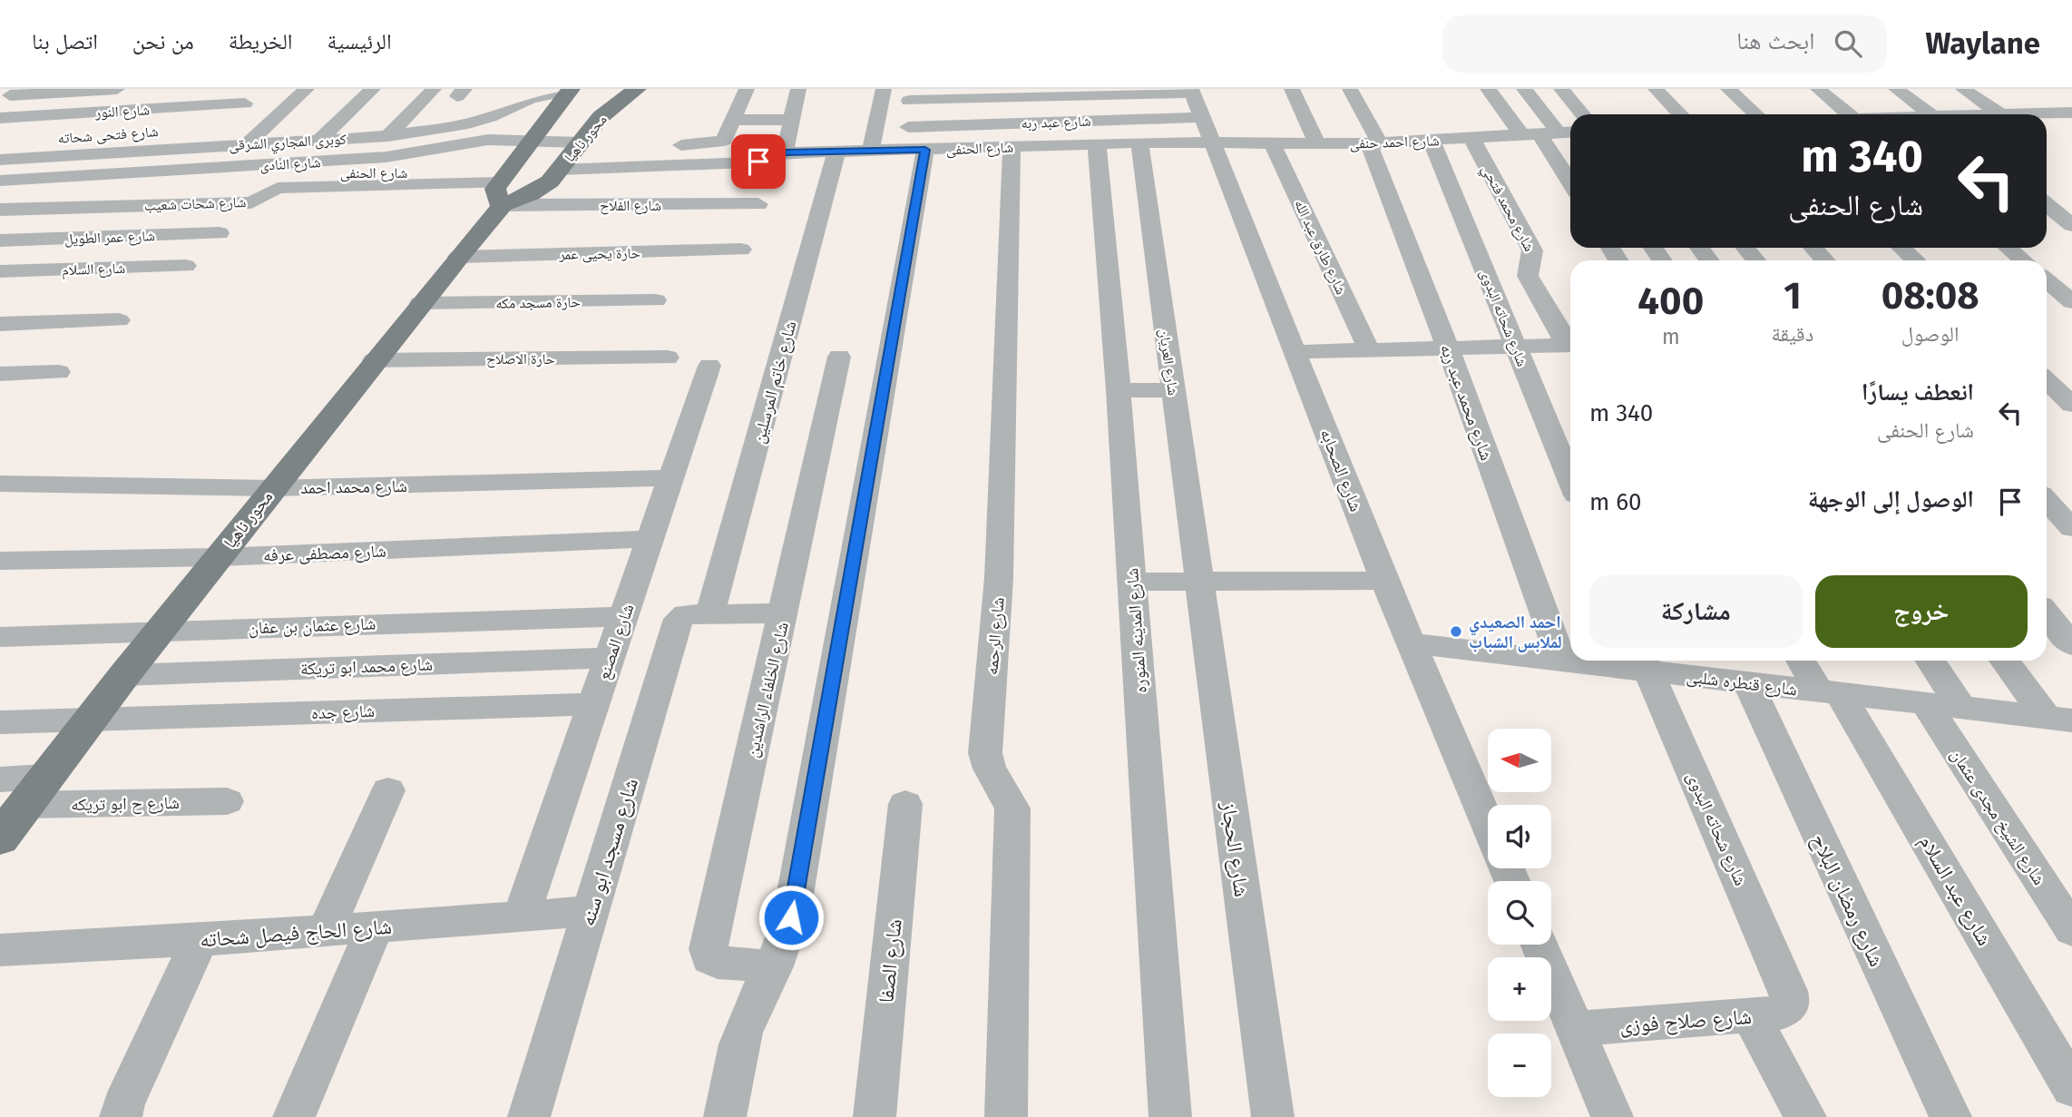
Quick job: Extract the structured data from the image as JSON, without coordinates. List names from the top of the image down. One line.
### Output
{"streets":{"main road":["محور ناهيا"],"street":["شارع النور","شارع عبد ربه","كوبرى المجاري الشرقى","شارع احمد حنفى","شارع الحنفى","شارع النادى","شارع شحات شعيب","شارع الفلاح","شارع محمد فتحي","شارع عمر الطويل","شارع طارق عبد الله","حارة يحيى عمر","شارع السلام","حارة مسجد مكه","شارع شحاته البدوى","حارة الاصلاح","شارع العريان","شارع خاتم المرسلين","شارع محمد عبد ربه","شارع الصحابه","شارع محمد احمد","شارع مصطفى عرفه","شارع عثمان بن عفان","شارع المدينه المنوره","شارع الرحمه","شارع المصنع","شارع محمد ابو تريكة","شارع قنطره شلبى","شارع الخلفاء الراشدين","شارع جده","شارع ح ابو تريكه","شارع الشيخ مجدى عثمان","شارع الحجاز","شارع مسجد ابو سنه","شارع عبد السلام","شارع رمضان البلاح","شارع الحاج فيصل شحاته","شارع الصفا","شارع صلاح فوزى"]},"crossings":[["شارع عبد ربه","شارع الحنفى"],["شارع عبد ربه","شارع الصحابه"],["محور ناهيا","كوبرى المجاري الشرقى"],["محور ناهيا","شارع الحنفى"],["محور ناهيا","شارع النادى"],["محور ناهيا","شارع شحات شعيب"],["محور ناهيا","شارع الفلاح"],["محور ناهيا","حارة يحيى عمر"],["محور ناهيا","حارة مسجد مكه"],["محور ناهيا","حارة الاصلاح"],["محور ناهيا","شارع محمد احمد"],["محور ناهيا","شارع مصطفى عرفه"],["محور ناهيا","شارع عثمان بن عفان"],["محور ناهيا","شارع محمد ابو تريكة"],["محور ناهيا","شارع جده"],["محور ناهيا","شارع ح ابو تريكه"],["شارع احمد حنفى","شارع الحنفى"],["شارع احمد حنفى","شارع محمد فتحي"],["شارع احمد حنفى","شارع طارق عبد الله"],["شارع احمد حنفى","شارع شحاته البدوى"],["شارع احمد حنفى","شارع محمد عبد ربه"],["شارع احمد حنفى","شارع الصحابه"],["شارع الحنفى","شارع النادى"],["شارع الحنفى","شارع شحات شعيب"],["شارع الحنفى","شارع الفلاح"],["شارع الحنفى","شارع العريان"],["شارع الحنفى","شارع خاتم المرسلين"],["شارع الحنفى","شارع الصحابه"],["شارع الحنفى","شارع المدينه المنوره"],["شارع الحنفى","شارع الرحمه"],["شارع شحات شعيب","شارع الفلاح"],["شارع شحاته البدوى","شارع قنطره شلبى"],["شارع شحاته البدوى","شارع صلاح فوزى"],["شارع العريان","شارع الحجاز"],["شارع خاتم المرسلين","شارع مسجد ابو سنه"],["شارع محمد عبد ربه","شارع قنطره شلبى"],["شارع الصحابه","شارع قنطره شلبى"],["شارع محمد احمد","شارع المصنع"],["شارع مصطفى عرفه","شارع المصنع"],["شارع عثمان بن عفان","شارع المصنع"],["شارع المصنع","شارع محمد ابو تريكة"],["شارع المصنع","شارع جده"],["شارع المصنع","شارع الحاج فيصل شحاته"],["شارع قنطره شلبى","شارع الشيخ مجدى عثمان"],["شارع قنطره شلبى","شارع عبد السلام"],["شارع قنطره شلبى","شارع رمضان البلاح"],["شارع مسجد ابو سنه","شارع الحاج فيصل شحاته"]],"places":["احمد الصعيدي لملابس الشباب"],"north":"left","page":{"header":"Waylane","search":"ابحث هنا","nav":["الرئيسية","الخريطة","من نحن","اتصل بنا"],"turn":["340 m","شارع الحنفى"],"eta":["08:08","الوصول","1","دقيقة","400","m"],"list":[{"name":"انعطف يسارًا","note":"شارع الحنفى","value":"340 m"},{"name":"الوصول إلى الوجهة","value":"60 m"}],"buttons":["خروج","مشاركة"],"map_buttons":["+","−"]}}
